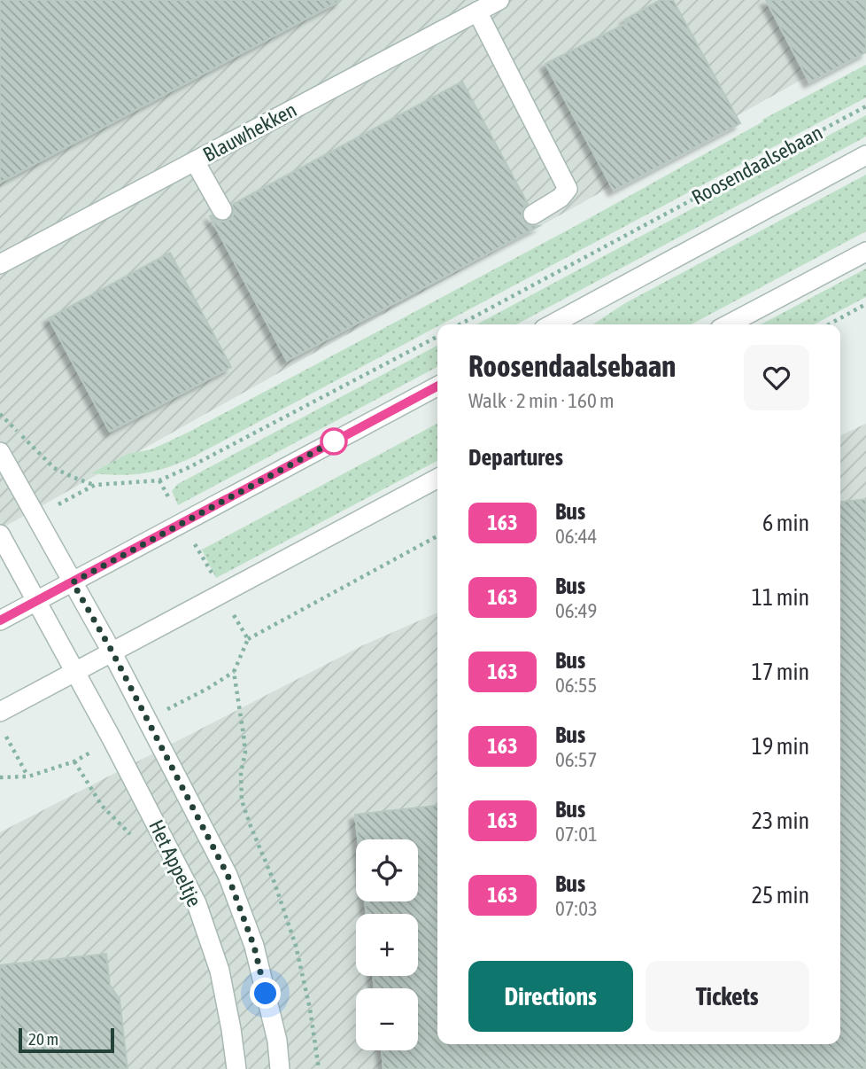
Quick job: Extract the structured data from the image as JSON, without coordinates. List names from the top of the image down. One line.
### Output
{"streets":{"street":["Blauwhekken","Het Appeltje"],"path":["Roosendaalsebaan"]},"lines":["bus line 163"],"scale_bar":"20 m","page":{"heading":[["Roosendaalsebaan","Walk · 2 min · 160 m"],"Departures"],"list":[{"mark":"163","name":"Bus","note":"06:44","value":"6 min"},{"mark":"163","name":"Bus","note":"06:49","value":"11 min"},{"mark":"163","name":"Bus","note":"06:55","value":"17 min"},{"mark":"163","name":"Bus","note":"06:57","value":"19 min"},{"mark":"163","name":"Bus","note":"07:01","value":"23 min"},{"mark":"163","name":"Bus","note":"07:03","value":"25 min"}],"map_buttons":["+","−"],"buttons":["Directions","Tickets"],"scale":"20 m"}}
